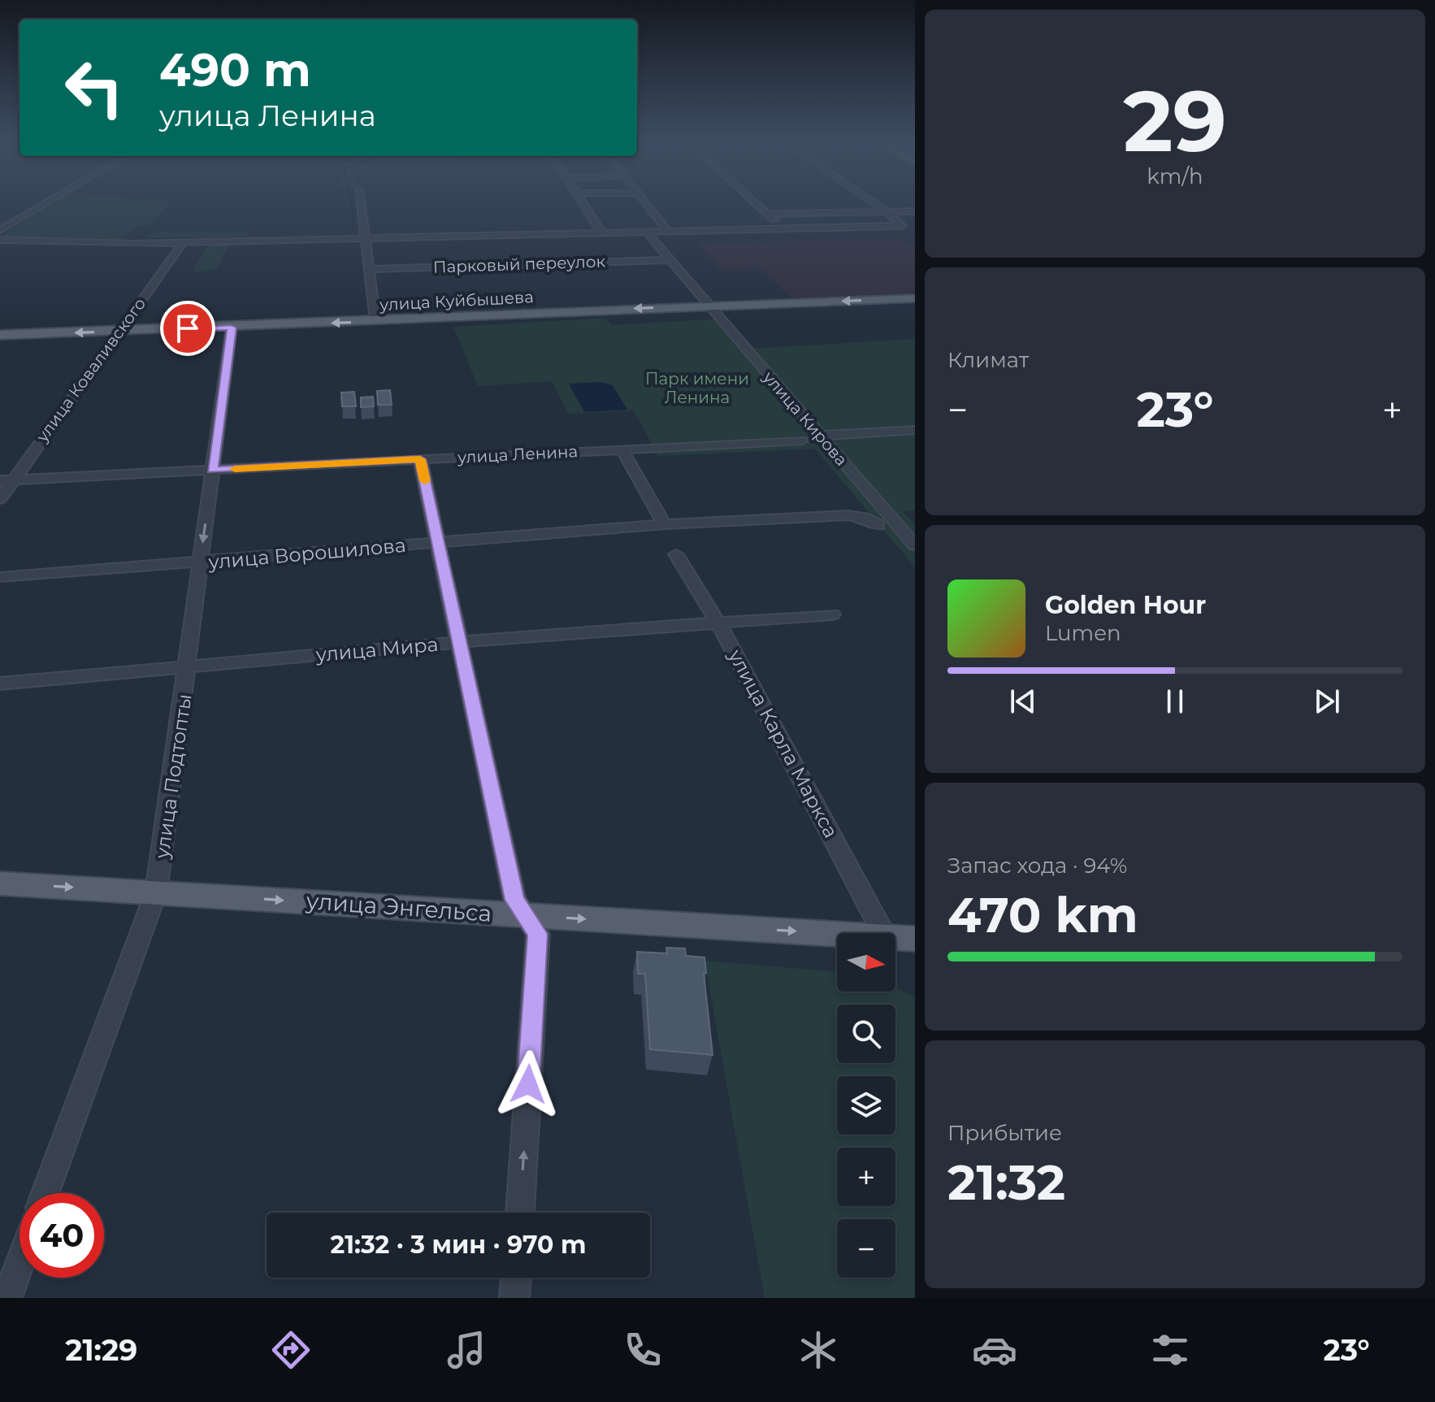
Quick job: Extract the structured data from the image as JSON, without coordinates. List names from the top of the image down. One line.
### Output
{"streets":{"main road":["улица Куйбышева","улица Энгельса"],"street":["Парковый переулок","улица Коваливского","улица Кирова","улица Ленина","улица Ворошилова","улица Мира","улица Карла Маркса","улица Подтопты"]},"crossings":[["Парковый переулок","улица Кирова"],["улица Куйбышева","улица Коваливского"],["улица Куйбышева","улица Кирова"],["улица Куйбышева","улица Подтопты"],["улица Коваливского","улица Ленина"],["улица Ленина","улица Подтопты"],["улица Ворошилова","улица Подтопты"],["улица Мира","улица Карла Маркса"],["улица Мира","улица Подтопты"],["улица Подтопты","улица Энгельса"]],"one_way":["улица Куйбышева","улица Энгельса"],"parks":["Парк имени Ленина"],"north":"right","page":{"tile":[["29","km/h"],"Климат",["Запас хода · 94%","470 km"],["Прибытие","21:32"]],"turn":["490 m","улица Ленина"],"heat":["−","23°","+"],"song":["Golden Hour","Lumen"],"map_buttons":["+","−"],"limit":"40","trip":"21:32 · 3 мин · 970 m","tabs":["21:29","23°"]}}
